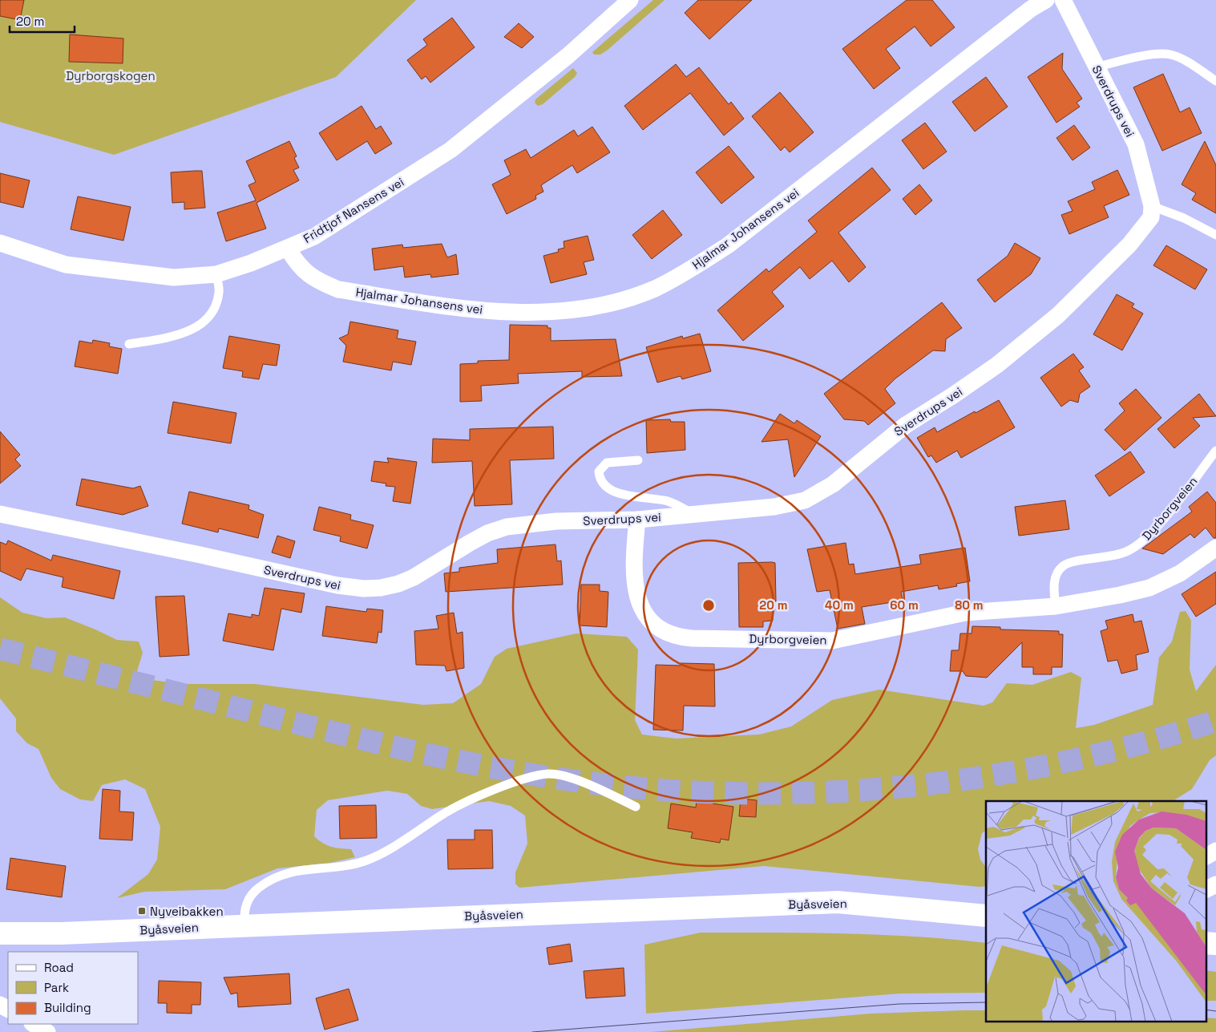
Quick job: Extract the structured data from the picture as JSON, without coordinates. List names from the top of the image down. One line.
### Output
{"streets":{"main road":["Byåsveien"],"street":["Sverdrups vei","Fridtjof Nansens vei","Hjalmar Johansens vei","Dyrborgveien"]},"crossings":[["Sverdrups vei","Dyrborgveien"],["Fridtjof Nansens vei","Hjalmar Johansens vei"]],"parks":["Dyrborgskogen"],"places":{"transit":["Nyveibakken"]},"legend":["Road","Park","Building"],"scale_bar":"20 m","rings":["20 m","40 m","60 m","80 m"]}
